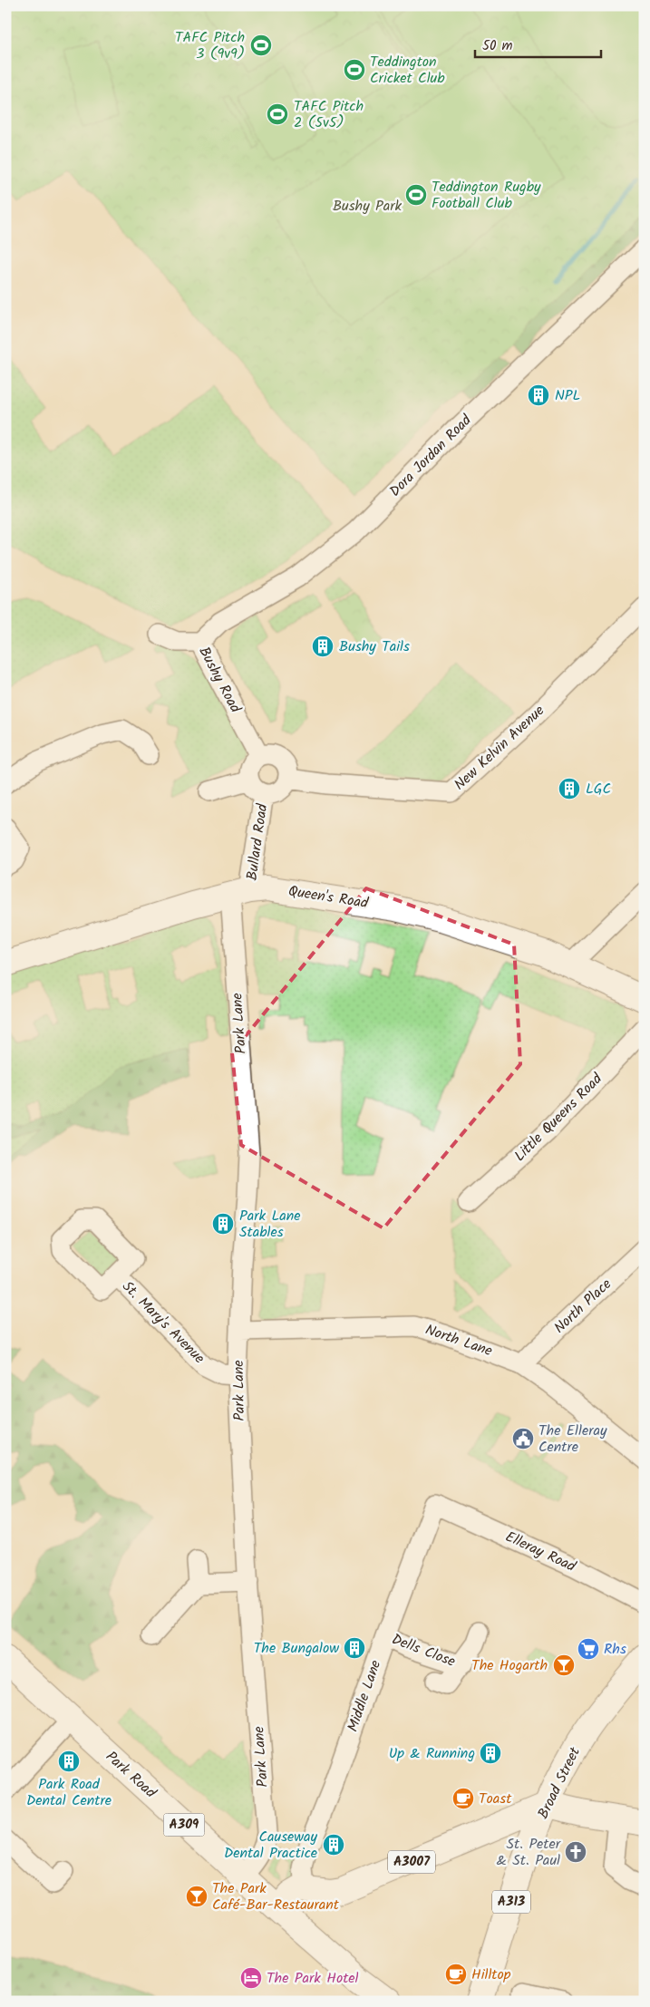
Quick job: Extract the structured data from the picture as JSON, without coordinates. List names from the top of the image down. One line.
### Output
{"streets":{"main road":["Queen's Road","Park Road","Broad Street","A309","A3007","A313"],"street":["Dora Jordan Road","Bushy Road","New Kelvin Avenue","Bullard Road","Park Lane","Little Queens Road","North Place","St. Mary's Avenue","North Lane","Elleray Road","Dells Close","Middle Lane"]},"crossings":[["Dora Jordan Road","Bushy Road"],["Bushy Road","New Kelvin Avenue"],["Bushy Road","Bullard Road"],["New Kelvin Avenue","Bullard Road"],["Bullard Road","Queen's Road"],["Bullard Road","Park Lane"],["Queen's Road","Park Lane"],["Park Lane","St. Mary's Avenue"],["Park Lane","North Lane"],["Park Lane","Park Road"],["North Place","North Lane"],["Elleray Road","Middle Lane"],["Dells Close","Middle Lane"],["Middle Lane","A3007"],["Broad Street","A3007"]],"parks":["Bushy Park"],"places":{"sports":["TAFC Pitch 3 (9v9)","Teddington Cricket Club","TAFC Pitch 2 (5v5)","Teddington Rugby Football Club"],"building":["NPL","Bushy Tails","LGC","Park Lane Stables","The Bungalow","Up & Running","Park Road Dental Centre","Causeway Dental Practice"],"public building":["The Elleray Centre"],"supermarket":["Rhs"],"bar":["The Hogarth","The Park Café-Bar-Restaurant"],"cafe":["Toast","Hilltop"],"church":["St. Peter & St. Paul"],"hotel":["The Park Hotel"]},"scale_bar":"50 m"}
